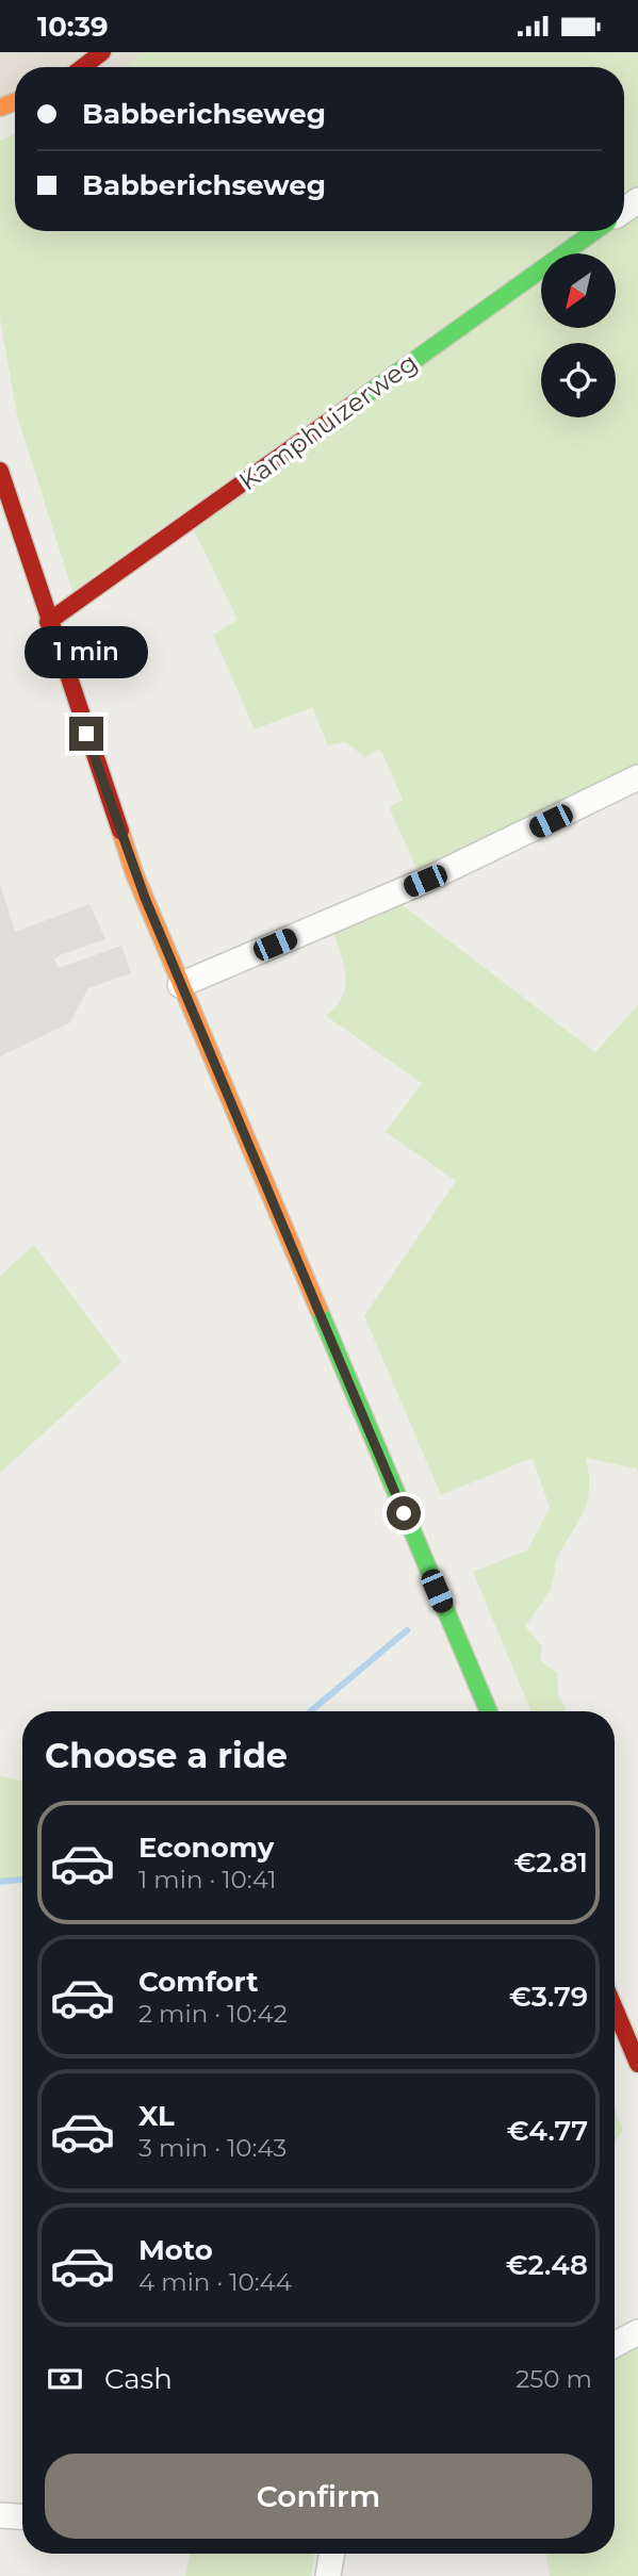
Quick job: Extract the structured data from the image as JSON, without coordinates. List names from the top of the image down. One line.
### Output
{"streets":{"main road":["Kamphuizerweg"]},"north":"bottom left","page":{"status":"10:39","banner":["Babberichseweg","Babberichseweg"],"bubble":"1 min","heading":"Choose a ride","list":[{"name":"Economy","note":"1 min · 10:41","value":"€2.81"},{"name":"Comfort","note":"2 min · 10:42","value":"€3.79"},{"name":"XL","note":"3 min · 10:43","value":"€4.77"},{"name":"Moto","note":"4 min · 10:44","value":"€2.48"}],"pay":["Cash","250 m"],"buttons":"Confirm"}}
